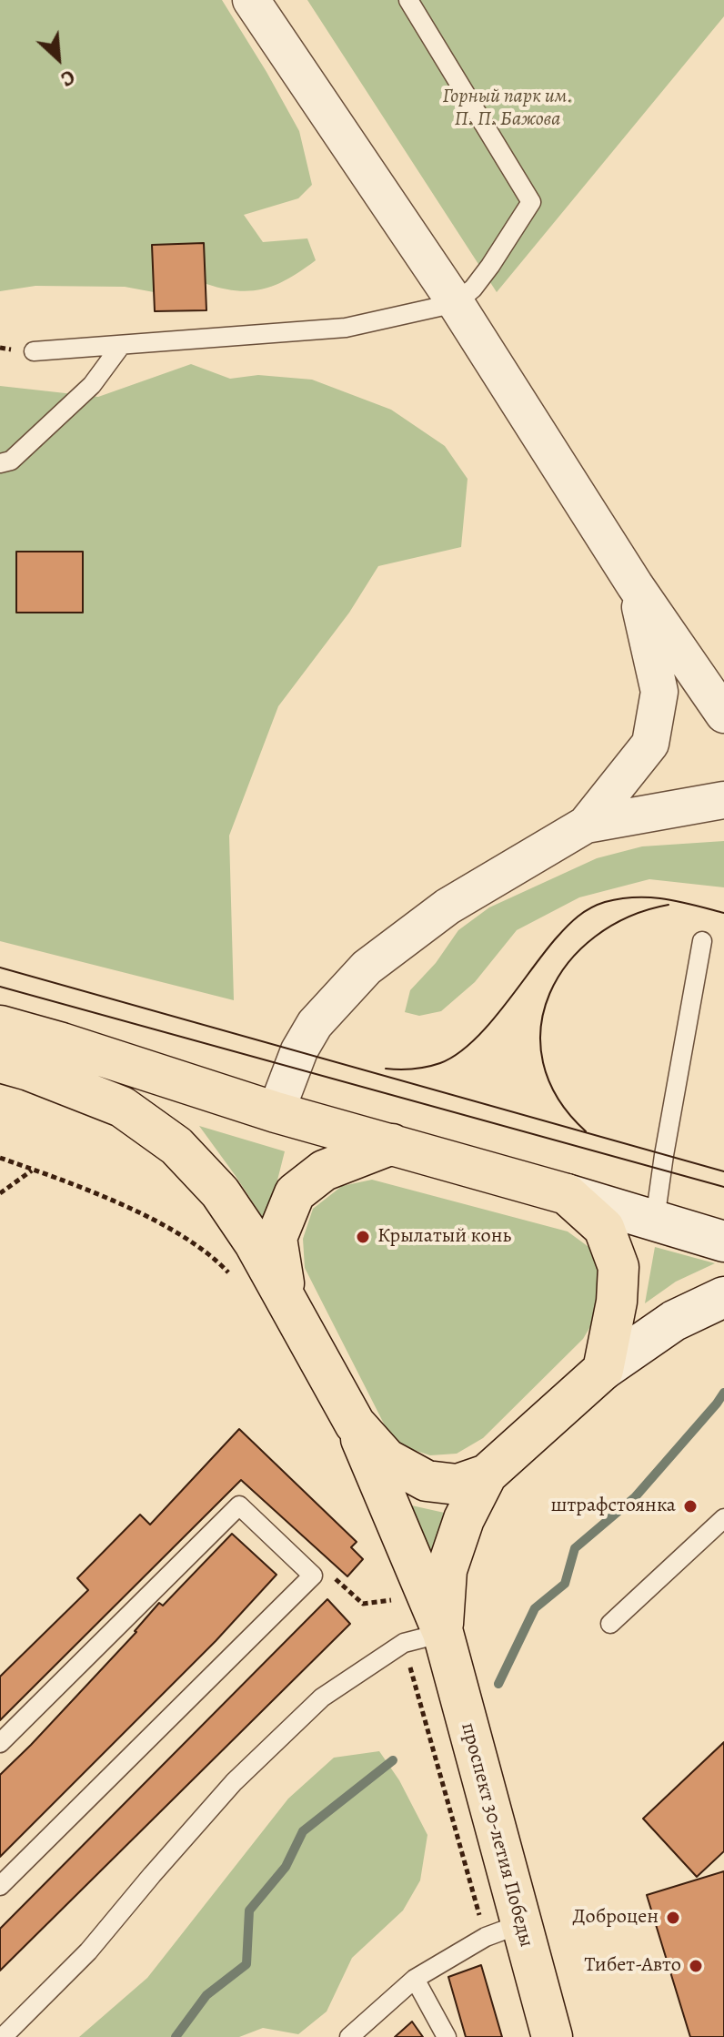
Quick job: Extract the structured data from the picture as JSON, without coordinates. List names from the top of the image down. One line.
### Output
{"streets":{"main road":["проспект 30-летия Победы"]},"parks":["Горный парк им. П. П. Бажова"],"places":["Крылатый конь","штрафстоянка","Доброцен","Тибет-Авто"],"north":"bottom right"}
